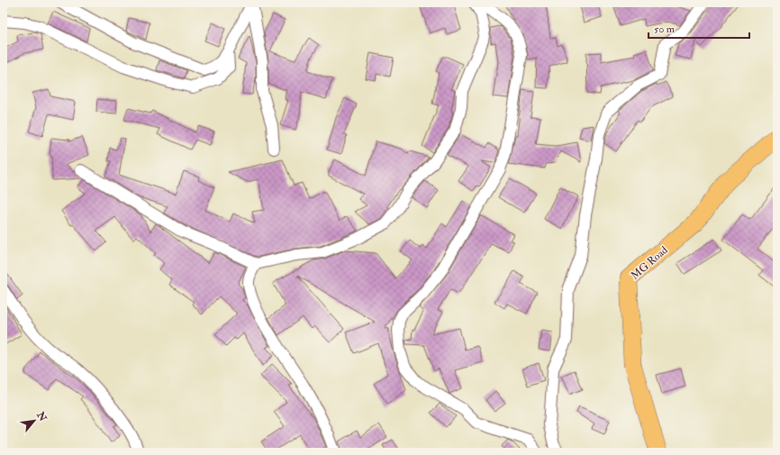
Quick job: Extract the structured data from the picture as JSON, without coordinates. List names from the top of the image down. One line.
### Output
{"streets":{"main road":["MG Road"]},"scale_bar":"50 m","north":"top right"}
